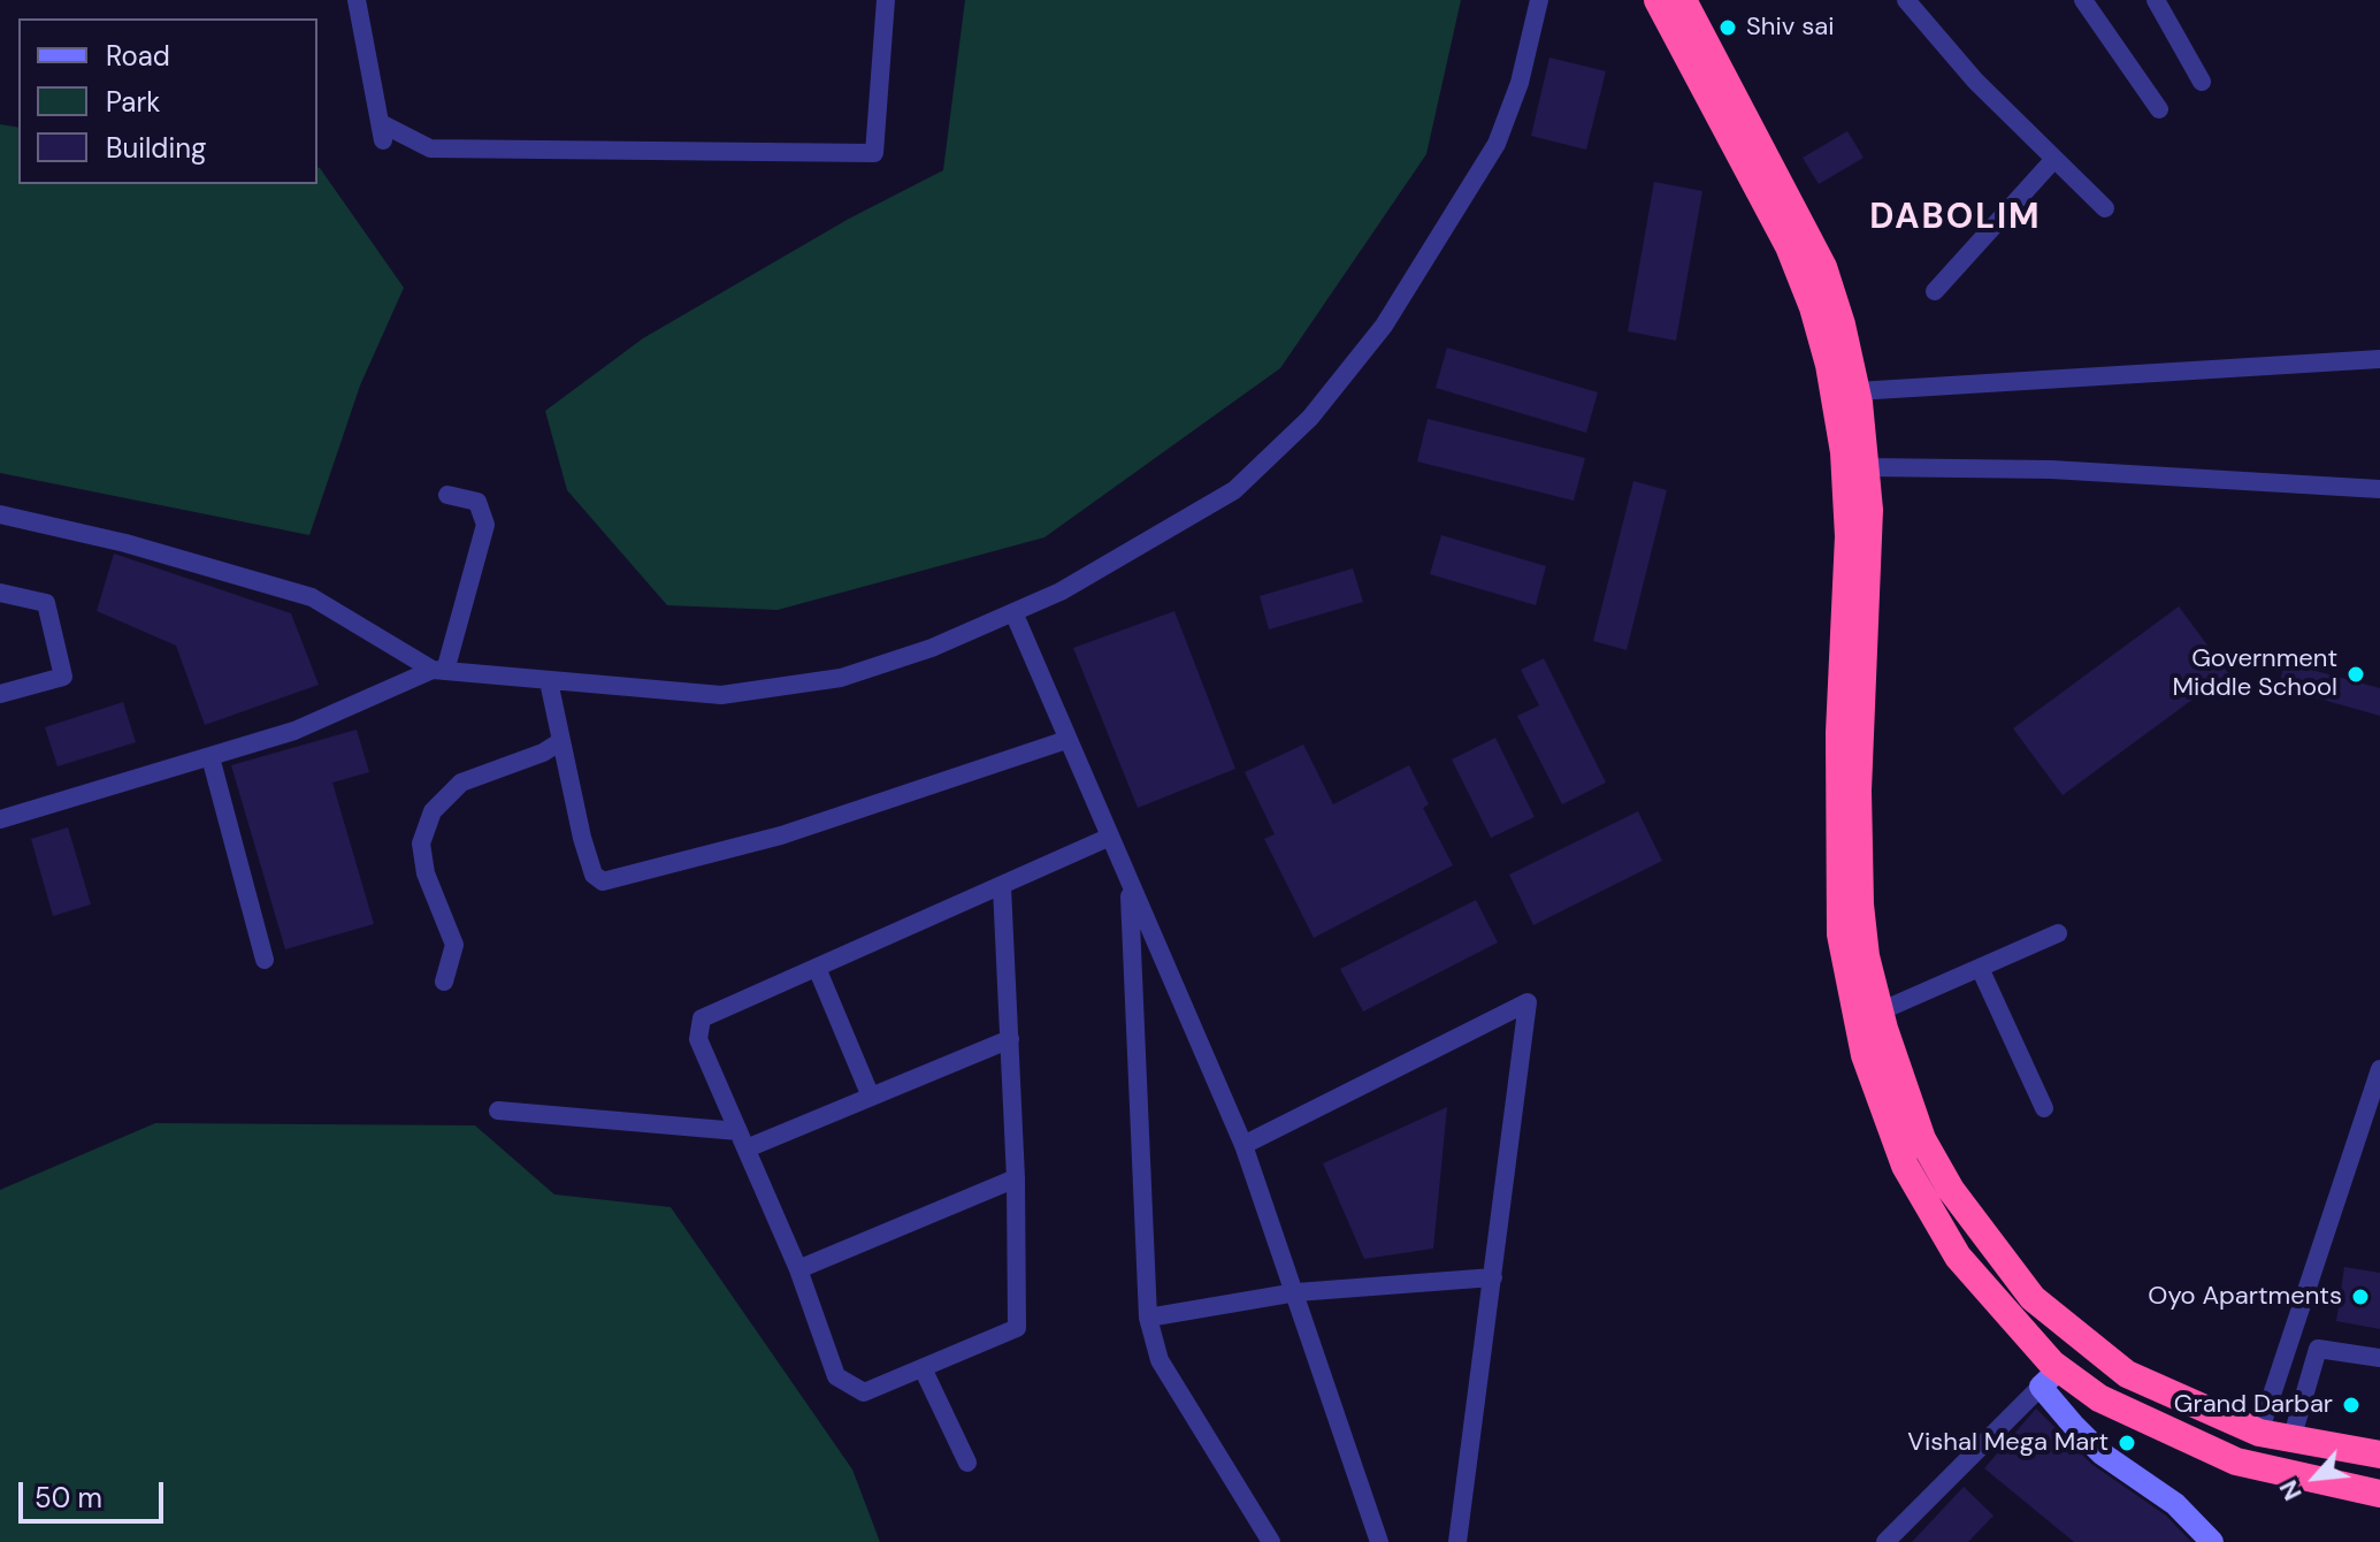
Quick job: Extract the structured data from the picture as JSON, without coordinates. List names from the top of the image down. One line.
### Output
{"districts":["DABOLIM"],"places":["Shiv sai","Government Middle School","Oyo Apartments","Grand Darbar","Vishal Mega Mart"],"legend":["Road","Park","Building"],"scale_bar":"50 m","north":"bottom left"}
